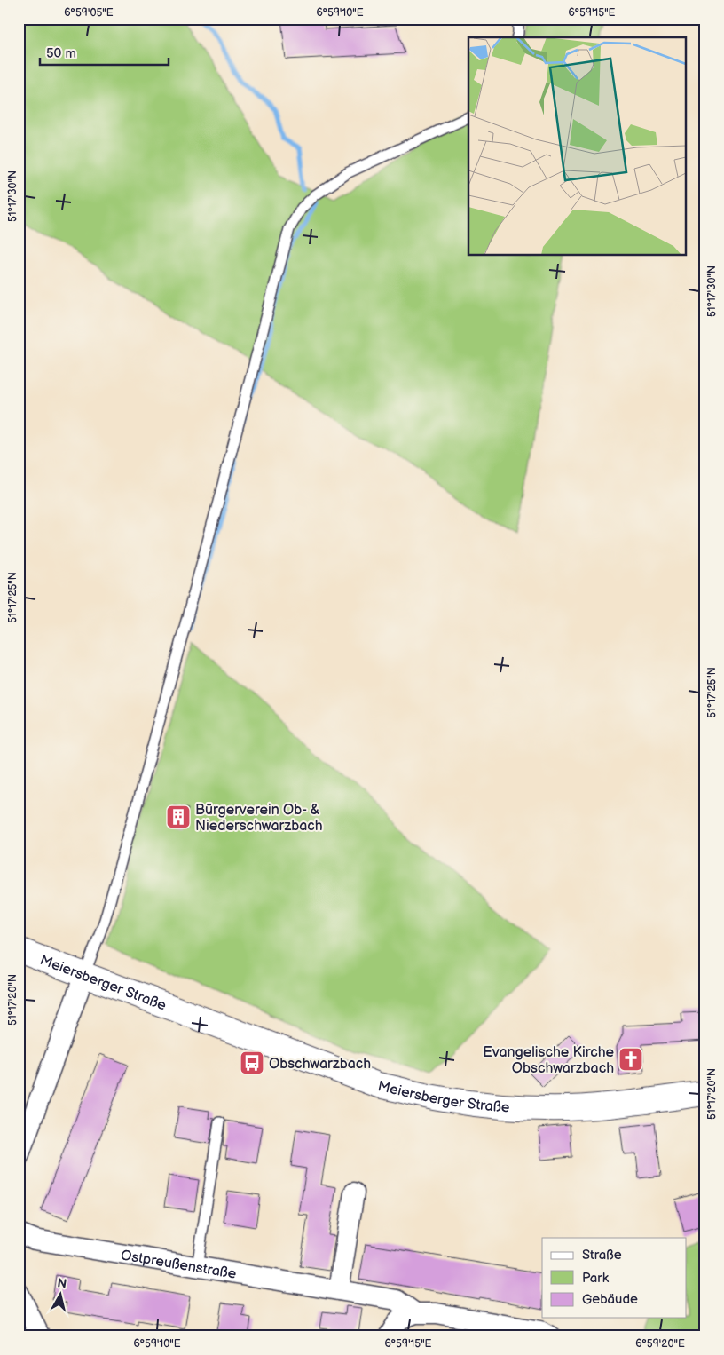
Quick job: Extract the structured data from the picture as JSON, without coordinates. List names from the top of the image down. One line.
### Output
{"streets":{"main road":["Meiersberger Straße"],"street":["Ostpreußenstraße"]},"places":{"building":["Bürgerverein Ob- & Niederschwarzbach"],"church":["Evangelische Kirche Obschwarzbach"],"bus stop":["Obschwarzbach"]},"legend":["Straße","Park","Gebäude"],"scale_bar":"50 m","north":"top","coordinates":["6°59'05\"E","6°59'10\"E","6°59'15\"E","51°17'30\"N","51°17'25\"N","51°17'20\"N","6°59'20\"E"]}
